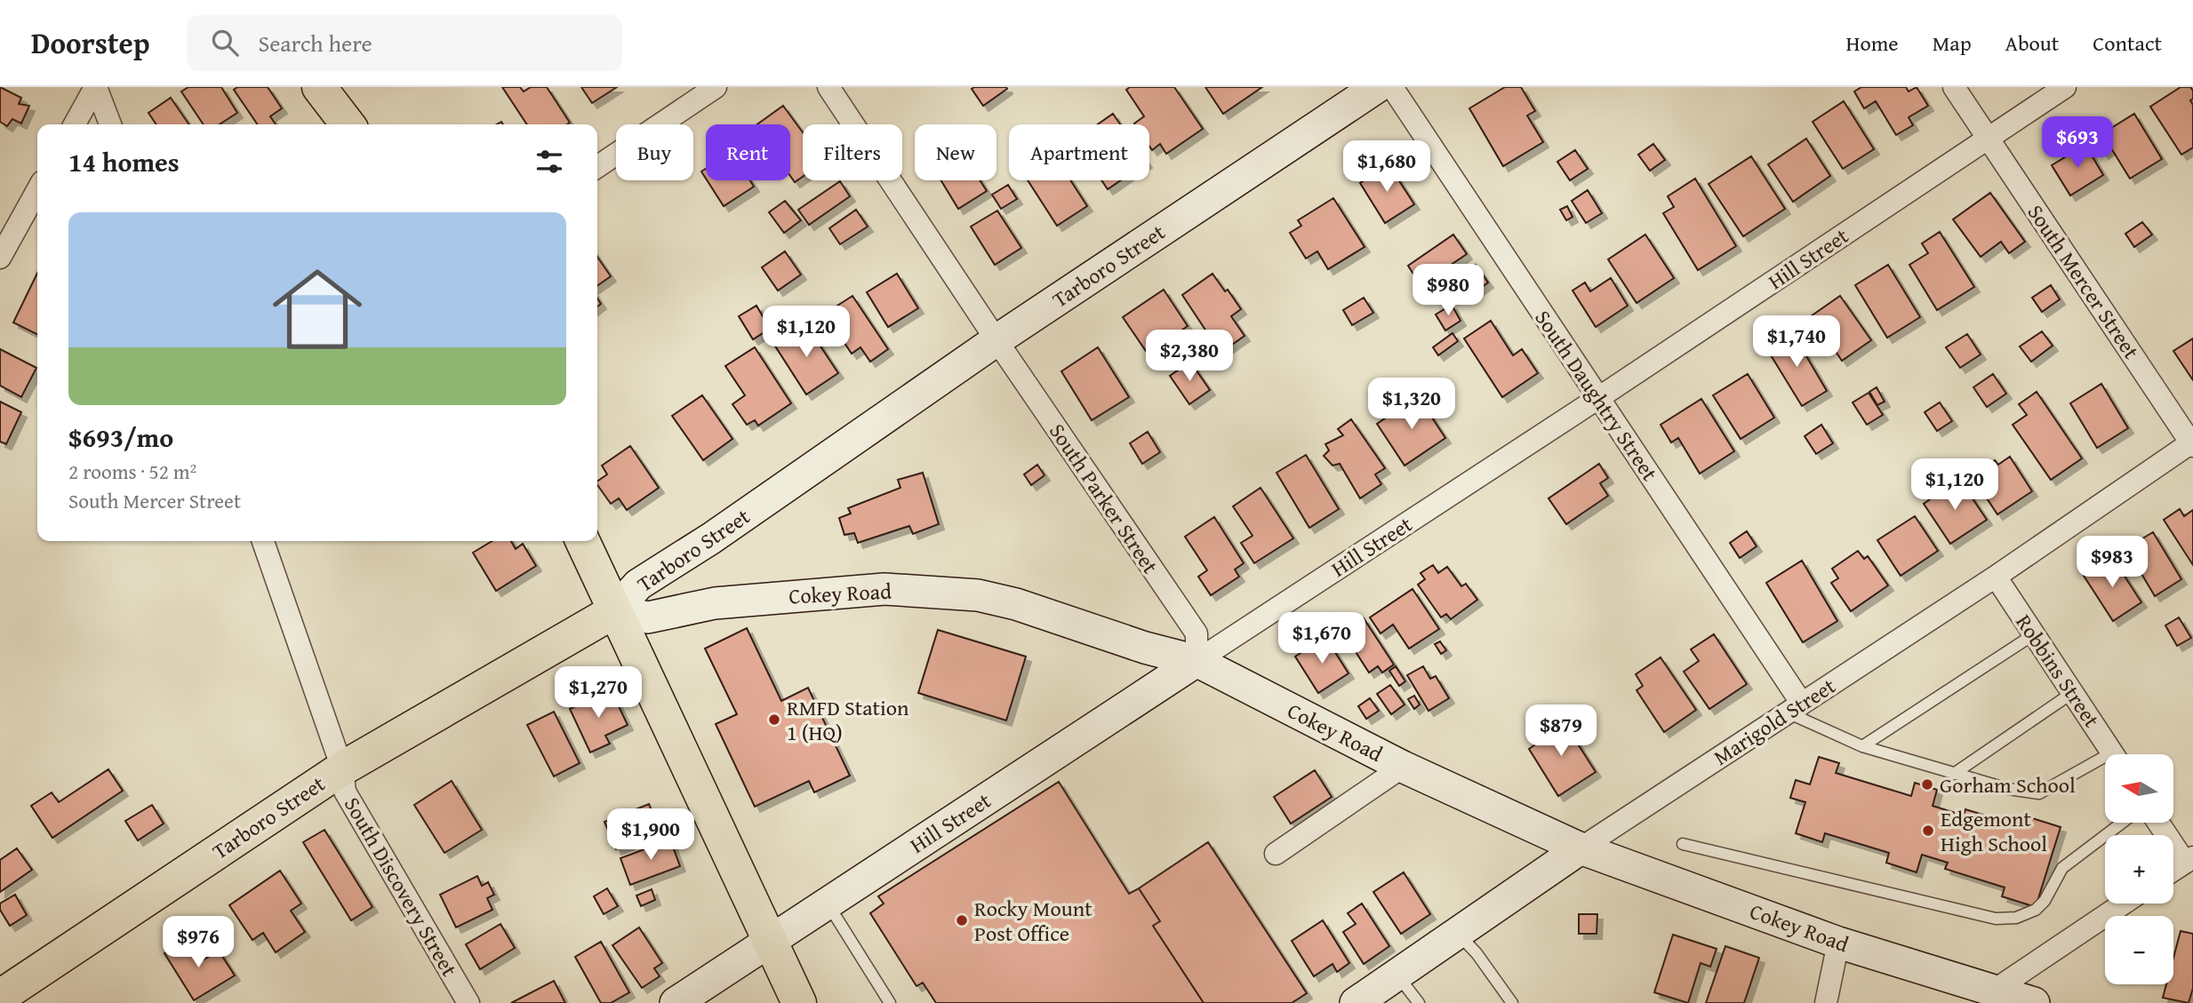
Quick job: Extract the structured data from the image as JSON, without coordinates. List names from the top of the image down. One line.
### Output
{"streets":{"main road":["Tarboro Street"],"street":["Hill Street","South Mercer Street","South Daughtry Street","South Parker Street","Cokey Road","Robbins Street","Marigold Street","South Discovery Street"]},"crossings":[["Hill Street","South Mercer Street"],["Hill Street","South Daughtry Street"],["Hill Street","South Parker Street"],["Hill Street","Cokey Road"],["Tarboro Street","South Parker Street"],["Tarboro Street","Cokey Road"],["Tarboro Street","South Discovery Street"],["South Mercer Street","Marigold Street"],["South Daughtry Street","Marigold Street"],["South Parker Street","Cokey Road"],["Cokey Road","Marigold Street"],["Robbins Street","Marigold Street"]],"places":["RMFD Station 1 (HQ)","Gorham School","Edgemont High School","Rocky Mount Post Office"],"north":"left","page":{"header":"Doorstep","search":"Search here","nav":["Home","Map","About","Contact"],"price":["$693","$1,680","$980","$1,120","$1,740","$2,380","$1,320","$1,120","$983","$1,670","$1,270","$879","$1,900","$976"],"chip":["Buy","Rent","Filters","New","Apartment"],"heading":"14 homes","list":[{"name":"$693/mo","note":"2 rooms · 52 m² · South Mercer Street"}],"map_buttons":["+","−"]}}
